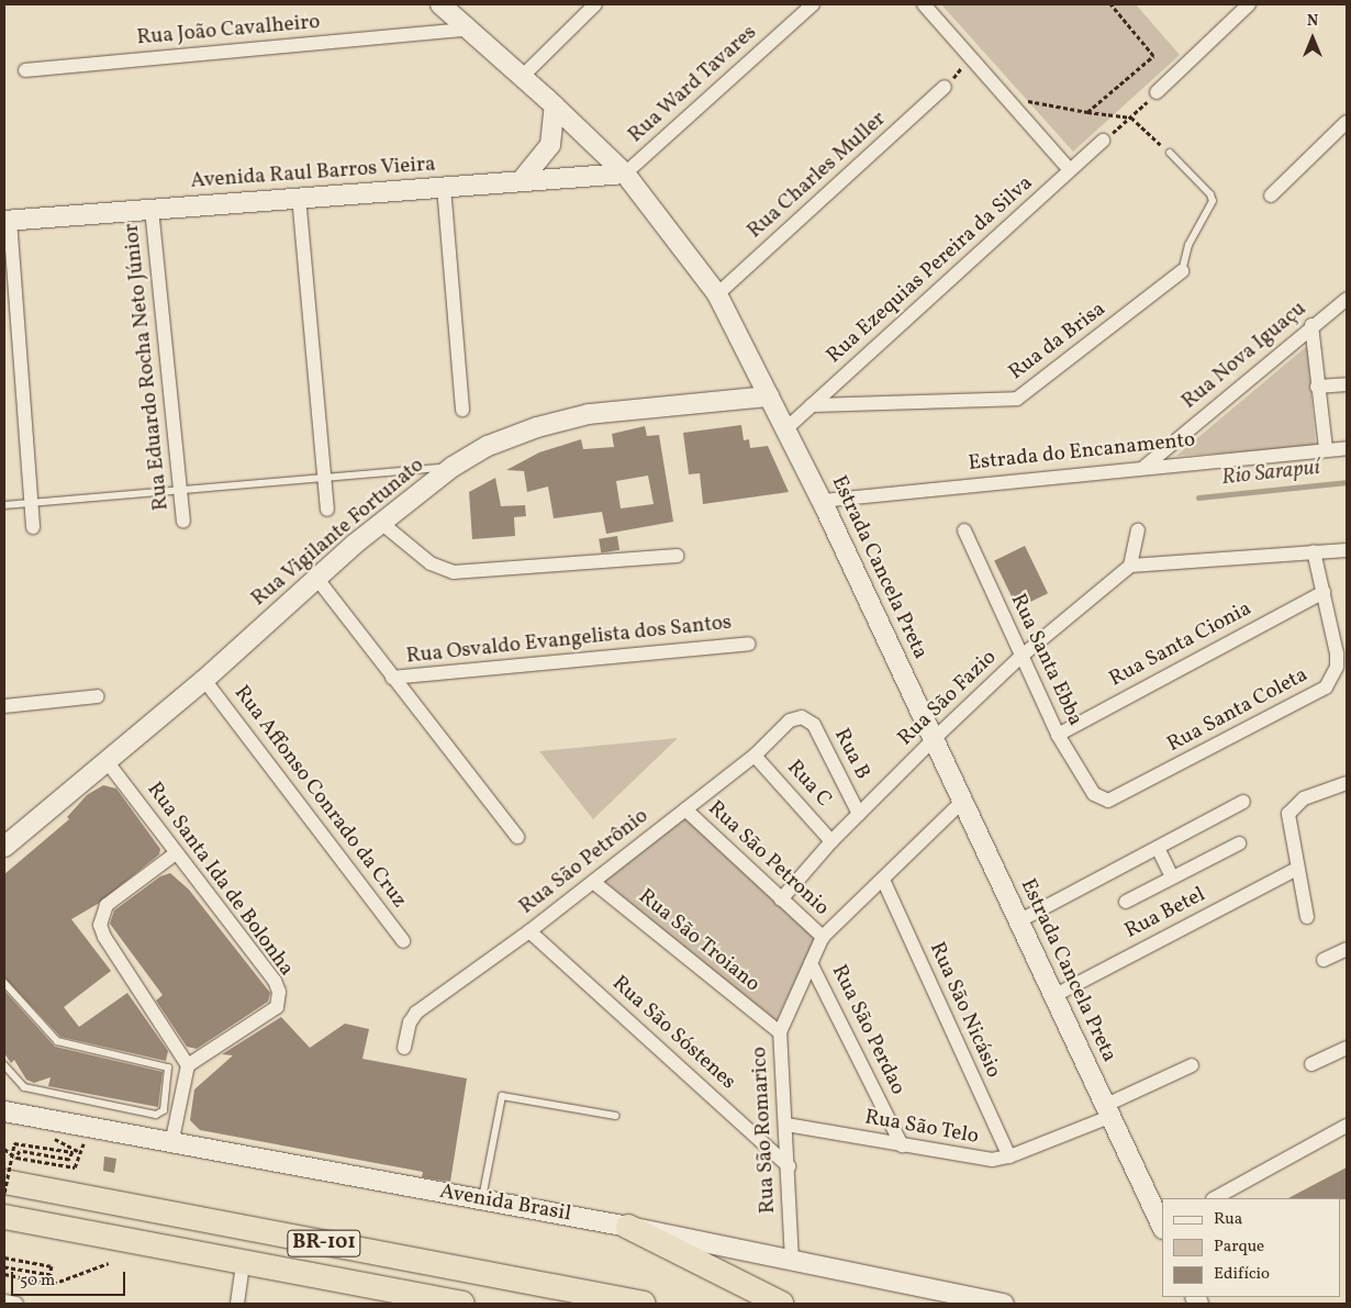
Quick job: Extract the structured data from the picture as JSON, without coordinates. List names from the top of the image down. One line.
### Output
{"streets":{"highway":["BR-101"],"street":["Rua João Cavalheiro","Rua Ward Tavares","Avenida Raul Barros Vieira","Rua Charles Muller","Rua Ezequias Pereira da Silva","Rua da Brisa","Rua Nova Iguaçu","Rua Eduardo Rocha Neto Júnior","Estrada do Encanamento","Rua Vigilante Fortunato","Estrada Cancela Preta","Rua Osvaldo Evangelista dos Santos","Rua Santa Cionia","Rua Santa Ebba","Rua São Fazio","Rua Santa Coleta","Rua B","Rua C","Rua Affonso Conrado da Cruz","Rua São Petronio","Rua São Petrônio","Rua Santa Ida de Bolonha","Rua Betel","Rua São Troiano","Rua São Nicásio","Rua São Perdao","Rua São Sóstenes","Rua São Telo","Rua São Romarico","Avenida Brasil"]},"crossings":[["Rua João Cavalheiro","Estrada Cancela Preta"],["Rua Ward Tavares","Avenida Raul Barros Vieira"],["Rua Ward Tavares","Estrada Cancela Preta"],["Avenida Raul Barros Vieira","Rua Eduardo Rocha Neto Júnior"],["Avenida Raul Barros Vieira","Estrada Cancela Preta"],["Rua Charles Muller","Estrada Cancela Preta"],["Rua Ezequias Pereira da Silva","Rua da Brisa"],["Rua Ezequias Pereira da Silva","Estrada Cancela Preta"],["Rua Nova Iguaçu","Estrada do Encanamento"],["Estrada do Encanamento","Estrada Cancela Preta"],["Rua Vigilante Fortunato","Estrada Cancela Preta"],["Rua Vigilante Fortunato","Rua Affonso Conrado da Cruz"],["Rua Vigilante Fortunato","Rua Santa Ida de Bolonha"],["Estrada Cancela Preta","Rua São Fazio"],["Estrada Cancela Preta","Rua Betel"],["Estrada Cancela Preta","Rua São Telo"],["Estrada Cancela Preta","Rua São Romarico"],["Rua Santa Cionia","Rua Santa Ebba"],["Rua Santa Cionia","Rua Santa Coleta"],["Rua Santa Ebba","Rua São Fazio"],["Rua Santa Ebba","Rua Santa Coleta"],["Rua São Fazio","Rua B"],["Rua São Fazio","Rua C"],["Rua São Fazio","Rua São Petronio"],["Rua B","Rua São Petrônio"],["Rua C","Rua São Petrônio"],["Rua São Petronio","Rua São Petrônio"],["Rua São Petronio","Rua São Romarico"],["Rua São Petrônio","Rua São Troiano"],["Rua São Petrônio","Rua São Sóstenes"],["Rua São Troiano","Rua São Romarico"],["Rua São Nicásio","Rua São Telo"],["Rua São Nicásio","Rua São Romarico"],["Rua São Perdao","Rua São Telo"],["Rua São Perdao","Rua São Romarico"],["Rua São Sóstenes","Rua São Romarico"],["Rua São Telo","Rua São Romarico"],["Rua São Romarico","Avenida Brasil"]],"water":["Rio Sarapuí"],"legend":["Rua","Parque","Edifício"],"scale_bar":"50 m","north":"top"}
